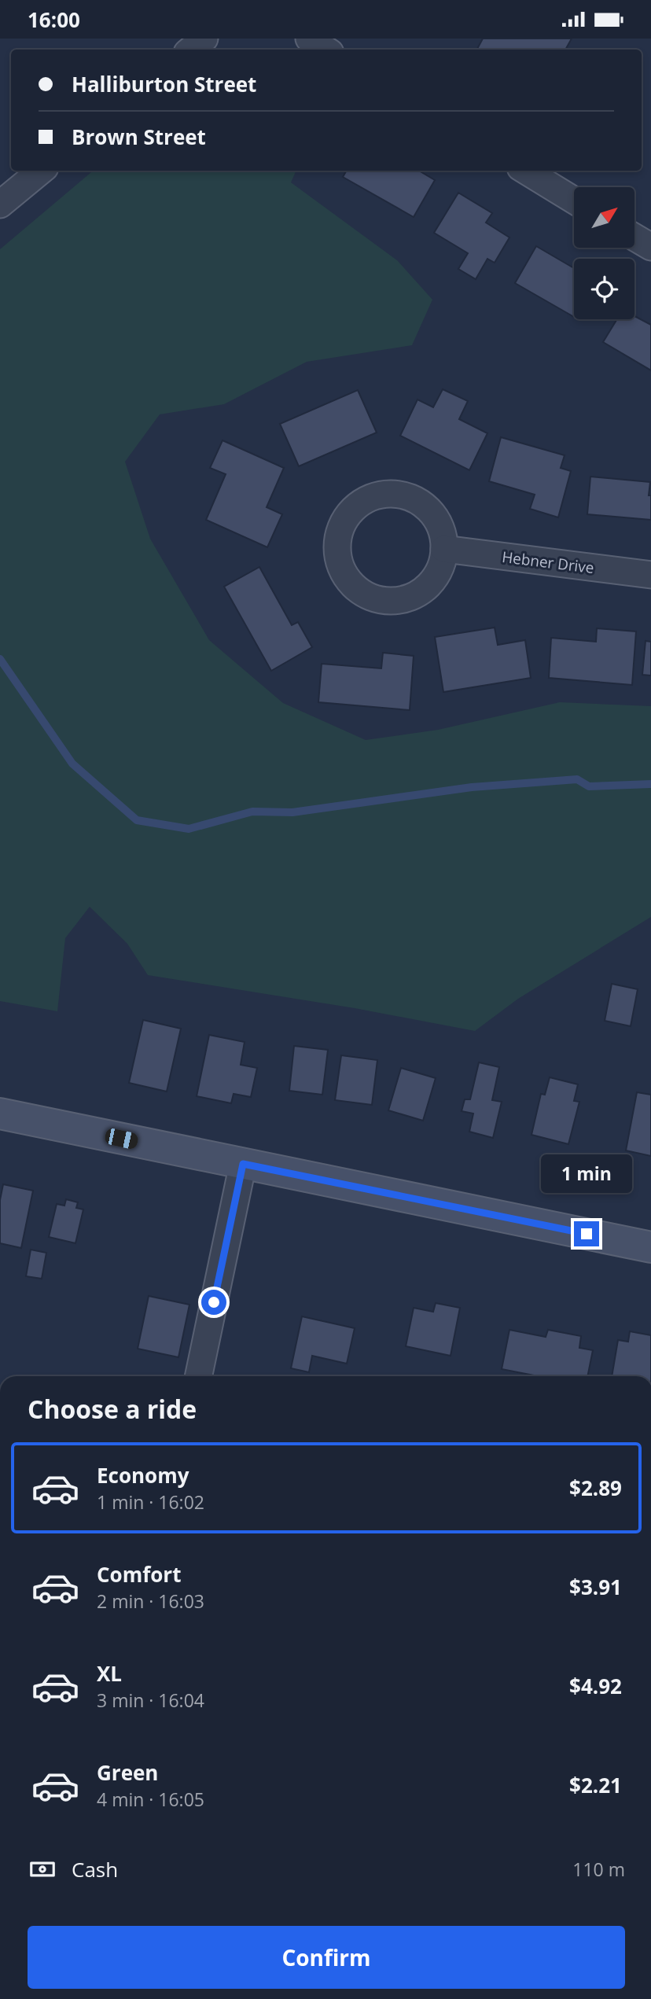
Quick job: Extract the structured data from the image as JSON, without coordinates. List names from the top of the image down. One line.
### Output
{"streets":{"street":["Hebner Drive"]},"north":"top right","page":{"status":"16:00","banner":["Halliburton Street","Brown Street"],"bubble":"1 min","heading":"Choose a ride","list":[{"name":"Economy","note":"1 min · 16:02","value":"$2.89"},{"name":"Comfort","note":"2 min · 16:03","value":"$3.91"},{"name":"XL","note":"3 min · 16:04","value":"$4.92"},{"name":"Green","note":"4 min · 16:05","value":"$2.21"}],"pay":["Cash","110 m"],"buttons":"Confirm"}}
